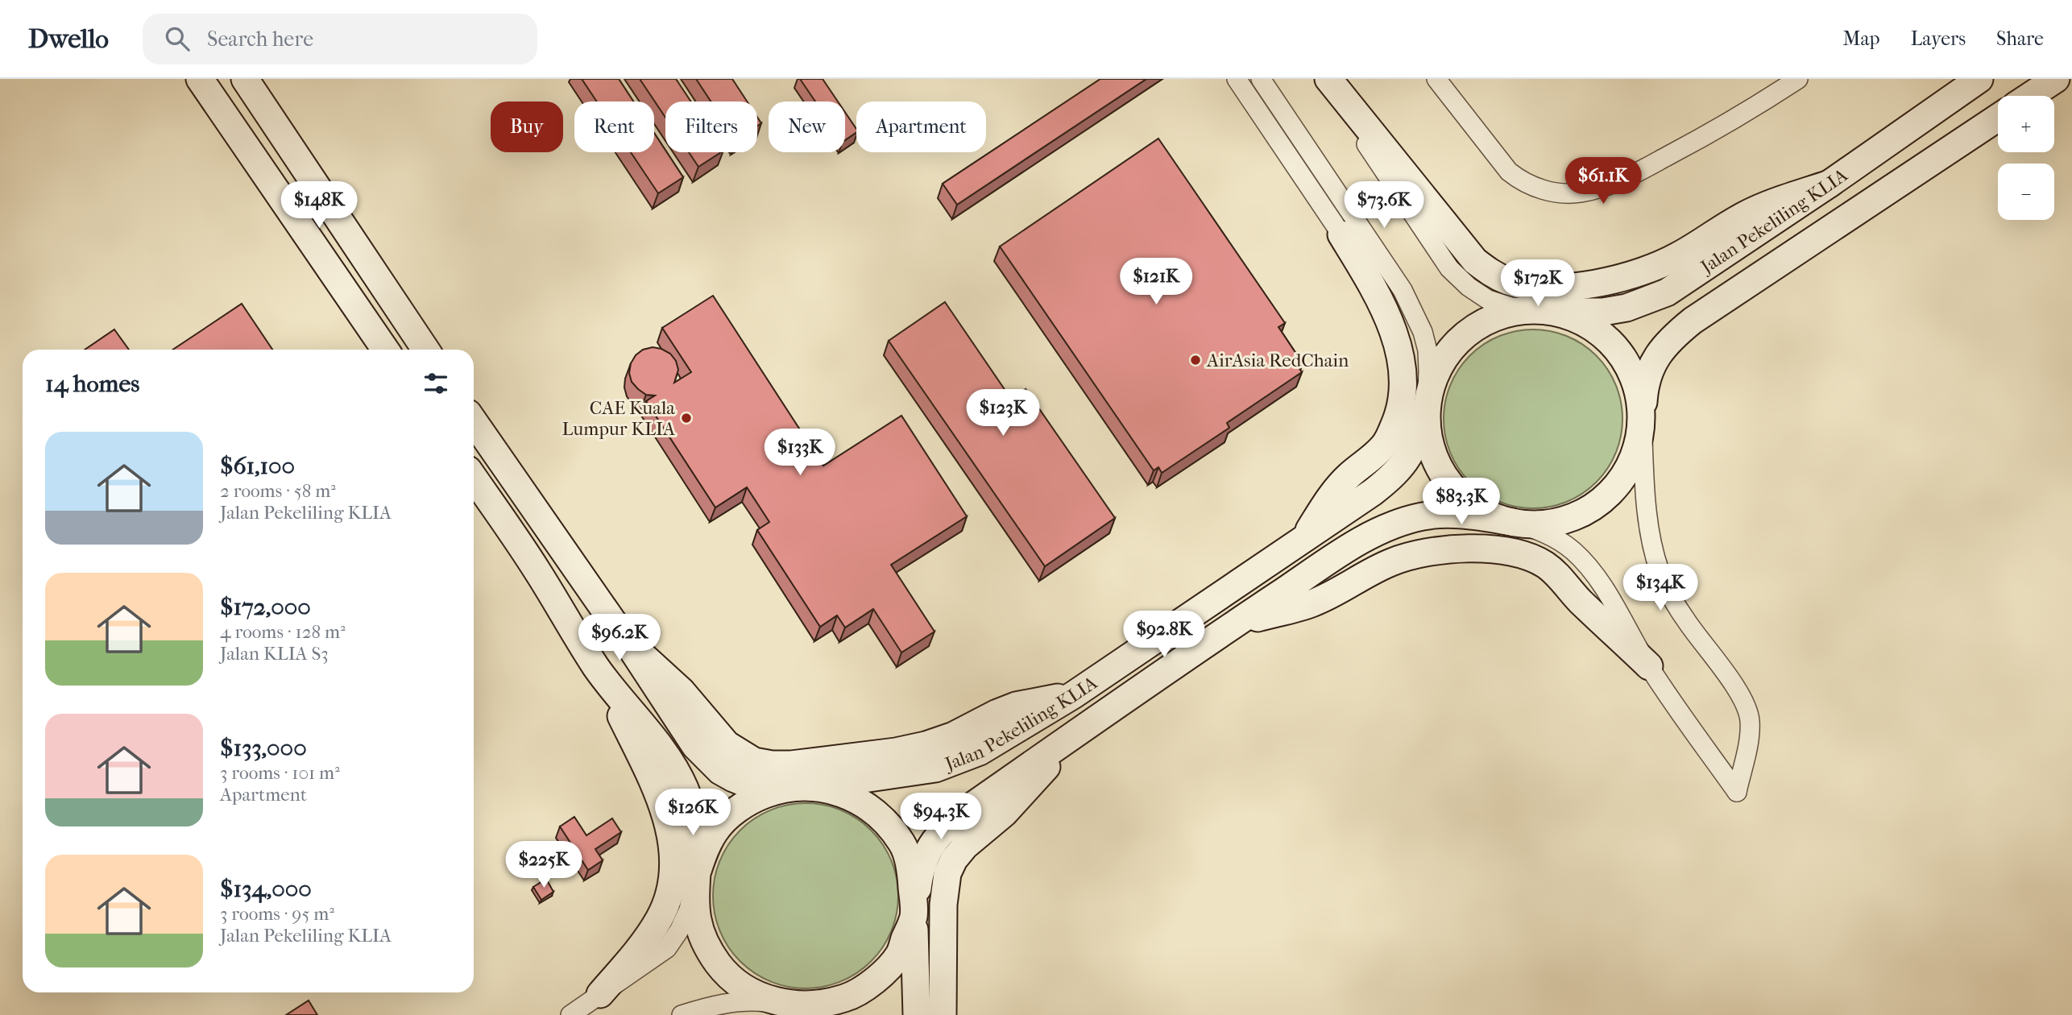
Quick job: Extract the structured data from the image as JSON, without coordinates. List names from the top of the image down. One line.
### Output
{"streets":{"main road":["Jalan Pekeliling KLIA"]},"places":["AirAsia RedChain","CAE Kuala Lumpur KLIA"],"page":{"header":"Dwello","search":"Search here","nav":["Map","Layers","Share"],"map_buttons":["+","−"],"chip":["Buy","Rent","Filters","New","Apartment"],"price":["$61.1K","$148K","$73.6K","$121K","$172K","$123K","$133K","$83.3K","$134K","$92.8K","$96.2K","$126K","$94.3K","$225K"],"heading":"14 homes","list":[{"name":"$61,100","note":"2 rooms · 58 m² · Jalan Pekeliling KLIA"},{"name":"$172,000","note":"4 rooms · 128 m² · Jalan KLIA S3"},{"name":"$133,000","note":"3 rooms · 101 m² · Apartment"},{"name":"$134,000","note":"3 rooms · 95 m² · Jalan Pekeliling KLIA"}]}}
